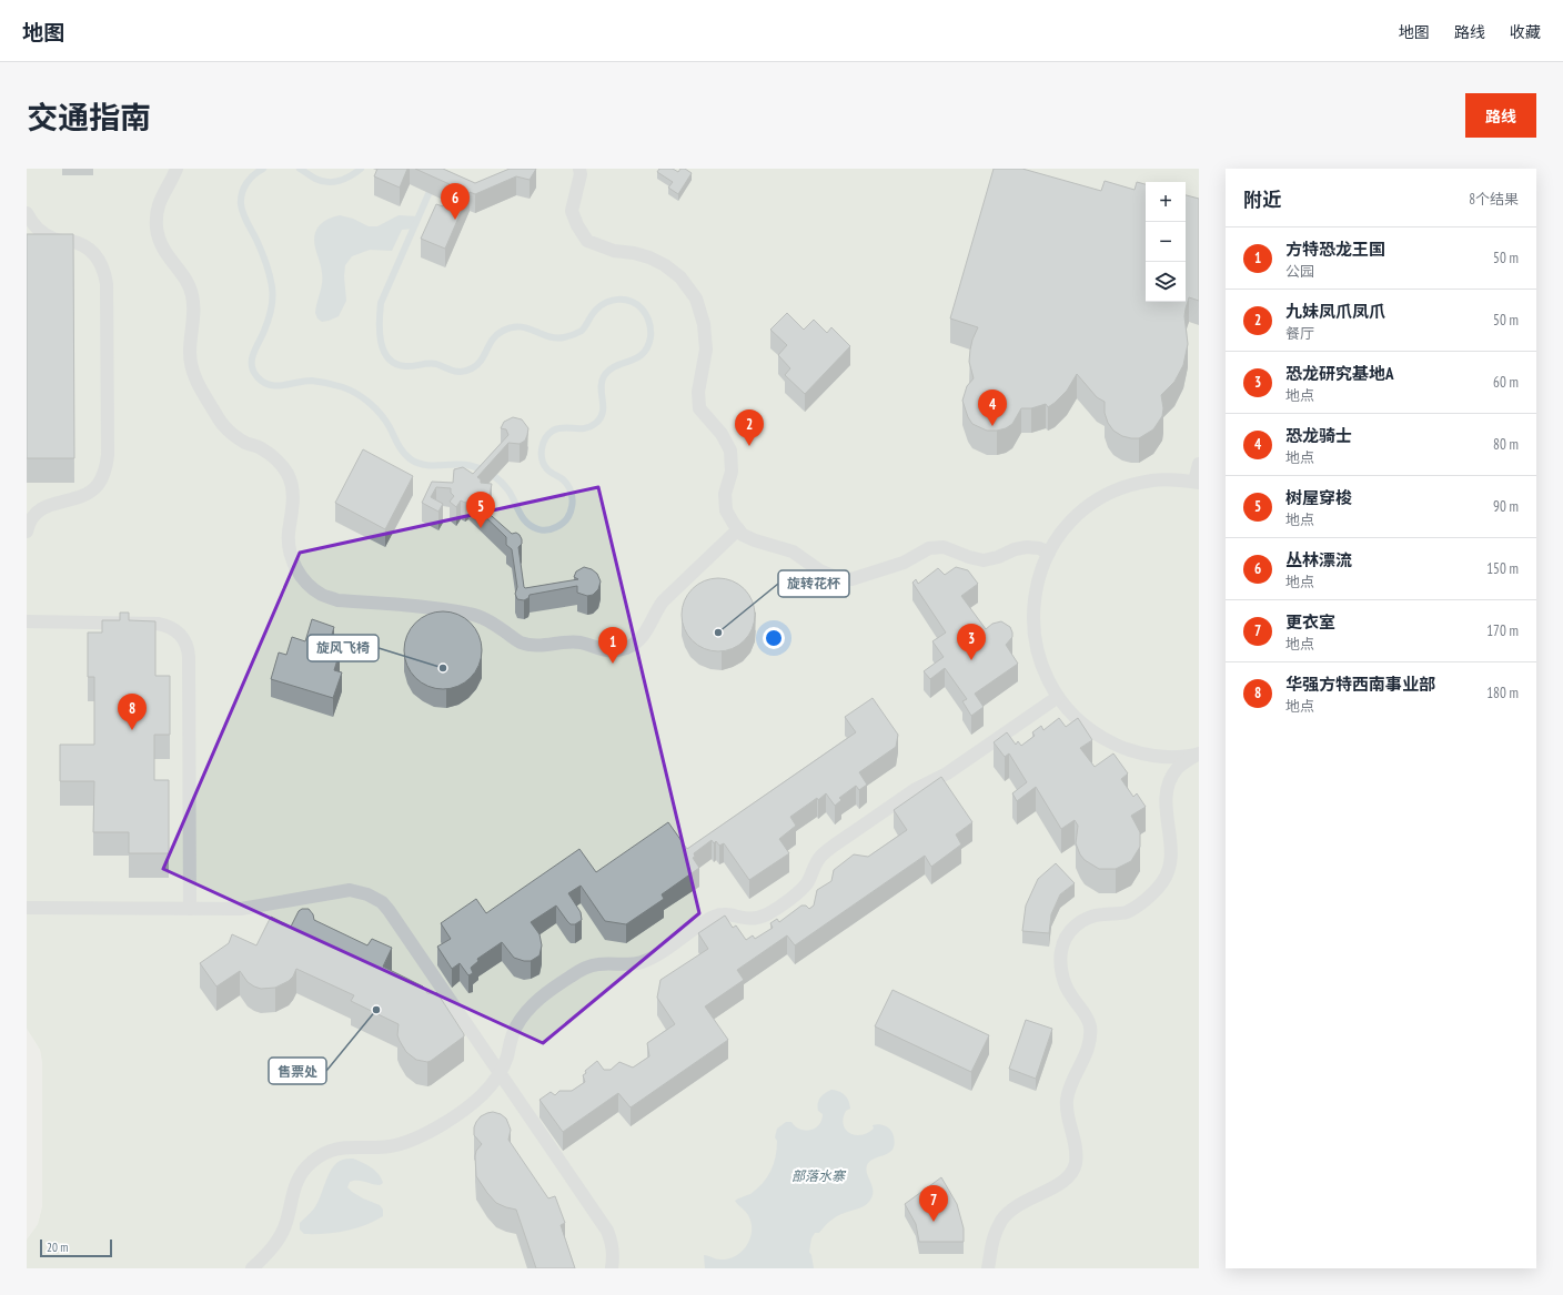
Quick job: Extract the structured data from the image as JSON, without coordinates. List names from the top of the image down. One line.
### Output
{"water":["部落水寨"],"places":["旋转花杯","旋风飞椅","售票处"],"scale_bar":"20 m","page":{"header":"地图","nav":["地图","路线","收藏"],"title":"交通指南","buttons":"路线","heading":["附近","8个结果"],"map_buttons":["+","−"],"pins":["6","4","2","5","3","1","8","7"],"list":[{"mark":"1","name":"方特恐龙王国","note":"公园","value":"50 m"},{"mark":"2","name":"九妹凤爪凤爪","note":"餐厅","value":"50 m"},{"mark":"3","name":"恐龙研究基地A","note":"地点","value":"60 m"},{"mark":"4","name":"恐龙骑士","note":"地点","value":"80 m"},{"mark":"5","name":"树屋穿梭","note":"地点","value":"90 m"},{"mark":"6","name":"丛林漂流","note":"地点","value":"150 m"},{"mark":"7","name":"更衣室","note":"地点","value":"170 m"},{"mark":"8","name":"华强方特西南事业部","note":"地点","value":"180 m"}],"scale":"20 m"}}
